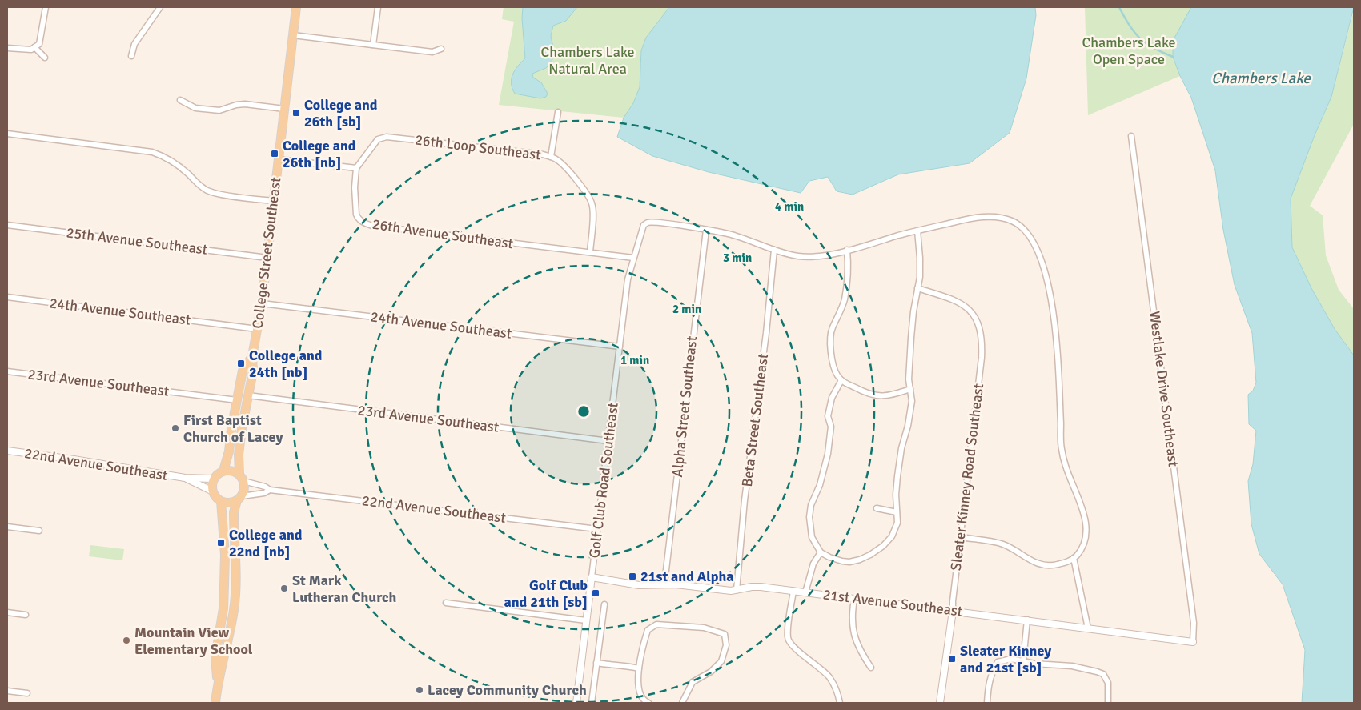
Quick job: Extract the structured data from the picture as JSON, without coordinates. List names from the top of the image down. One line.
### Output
{"streets":{"main road":["College Street Southeast"],"street":["26th Loop Southeast","26th Avenue Southeast","25th Avenue Southeast","24th Avenue Southeast","23rd Avenue Southeast","Westlake Drive Southeast","Alpha Street Southeast","Beta Street Southeast","22nd Avenue Southeast","Sleater Kinney Road Southeast","Golf Club Road Southeast","21st Avenue Southeast"]},"crossings":[["26th Loop Southeast","26th Avenue Southeast"],["26th Avenue Southeast","Golf Club Road Southeast"],["25th Avenue Southeast","College Street Southeast"],["College Street Southeast","24th Avenue Southeast"],["College Street Southeast","23rd Avenue Southeast"],["College Street Southeast","22nd Avenue Southeast"],["24th Avenue Southeast","Golf Club Road Southeast"],["23rd Avenue Southeast","Golf Club Road Southeast"],["Westlake Drive Southeast","21st Avenue Southeast"],["Alpha Street Southeast","Golf Club Road Southeast"],["Alpha Street Southeast","21st Avenue Southeast"],["Beta Street Southeast","21st Avenue Southeast"],["22nd Avenue Southeast","Golf Club Road Southeast"],["Sleater Kinney Road Southeast","21st Avenue Southeast"],["Golf Club Road Southeast","21st Avenue Southeast"]],"water":["Chambers Lake"],"parks":["Chambers Lake Open Space","Chambers Lake Natural Area"],"places":{"transit":["College and 26th [sb]","College and 26th [nb]","College and 24th [nb]","College and 22nd [nb]","21st and Alpha","Golf Club and 21th [sb]","Sleater Kinney and 21st [sb]"],"other":["First Baptist Church of Lacey","St Mark Lutheran Church","Mountain View Elementary School","Lacey Community Church"]},"rings":["4 min","3 min","2 min","1 min"]}
